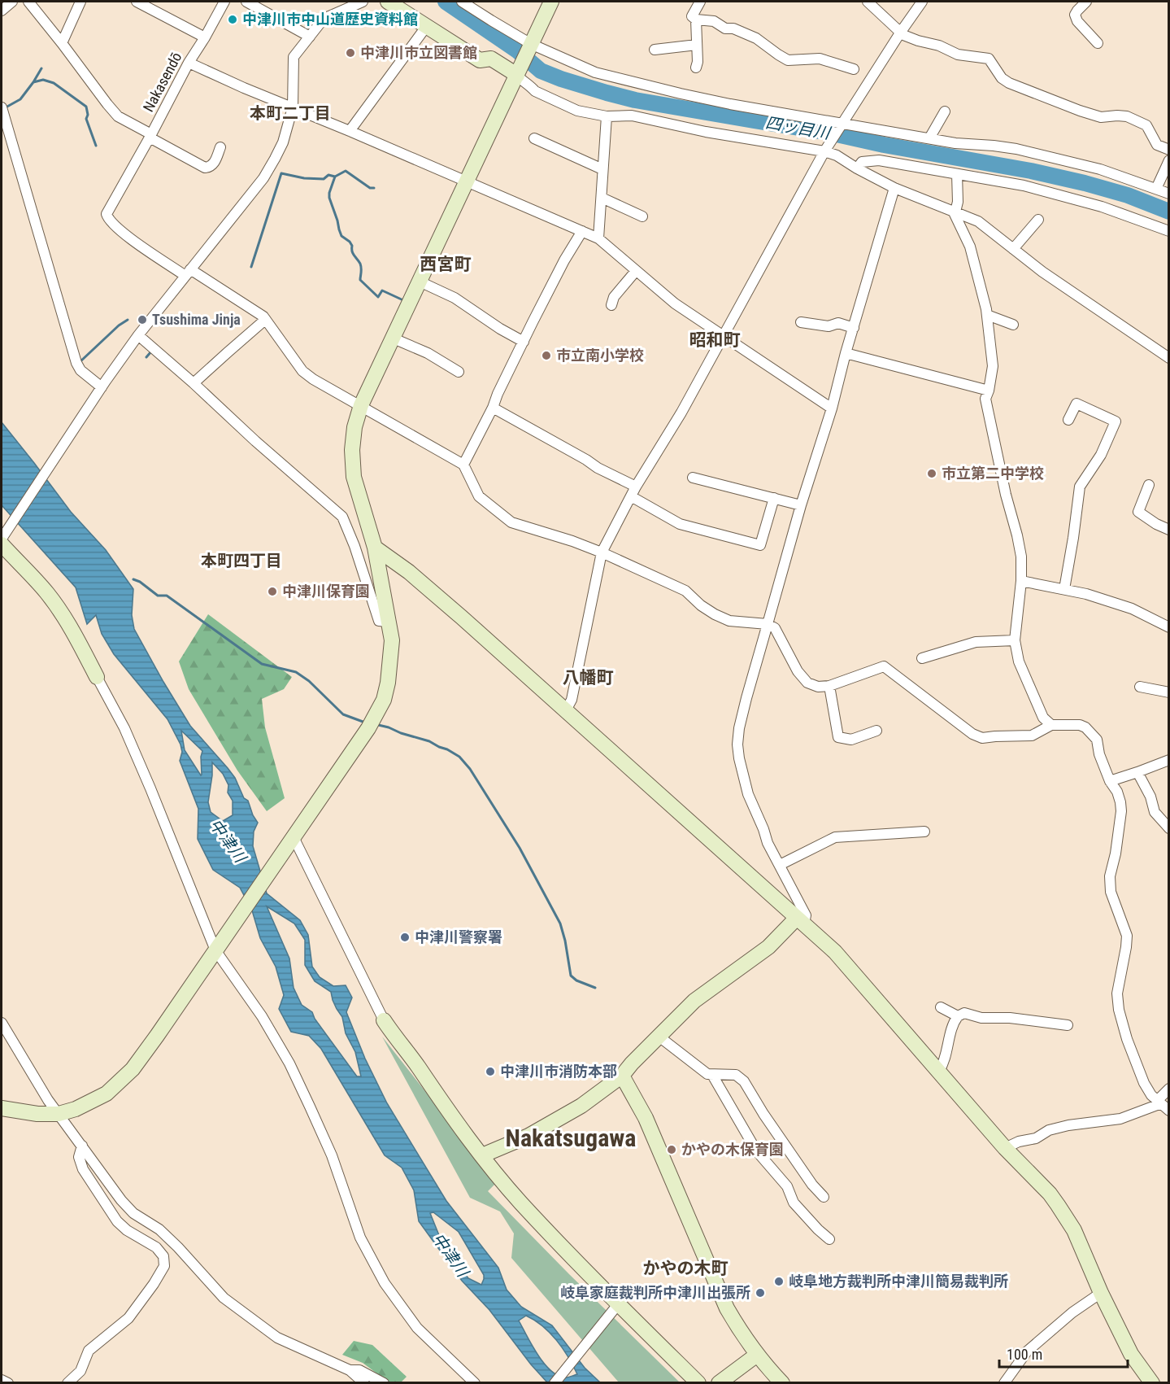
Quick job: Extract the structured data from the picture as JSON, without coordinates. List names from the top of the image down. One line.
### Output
{"streets":{"street":["Nakasendō"]},"districts":["本町二丁目","西宮町","昭和町","本町四丁目","八幡町","Nakatsugawa","かやの木町"],"water":["四ッ目川","中津川"],"places":["中津川市中山道歴史資料館","中津川市立図書館","Tsushima Jinja","市立南小学校","市立第二中学校","中津川保育園","中津川警察署","中津川市消防本部","かやの木保育園","岐阜地方裁判所中津川簡易裁判所","岐阜家庭裁判所中津川出張所"],"scale_bar":"100 m"}
